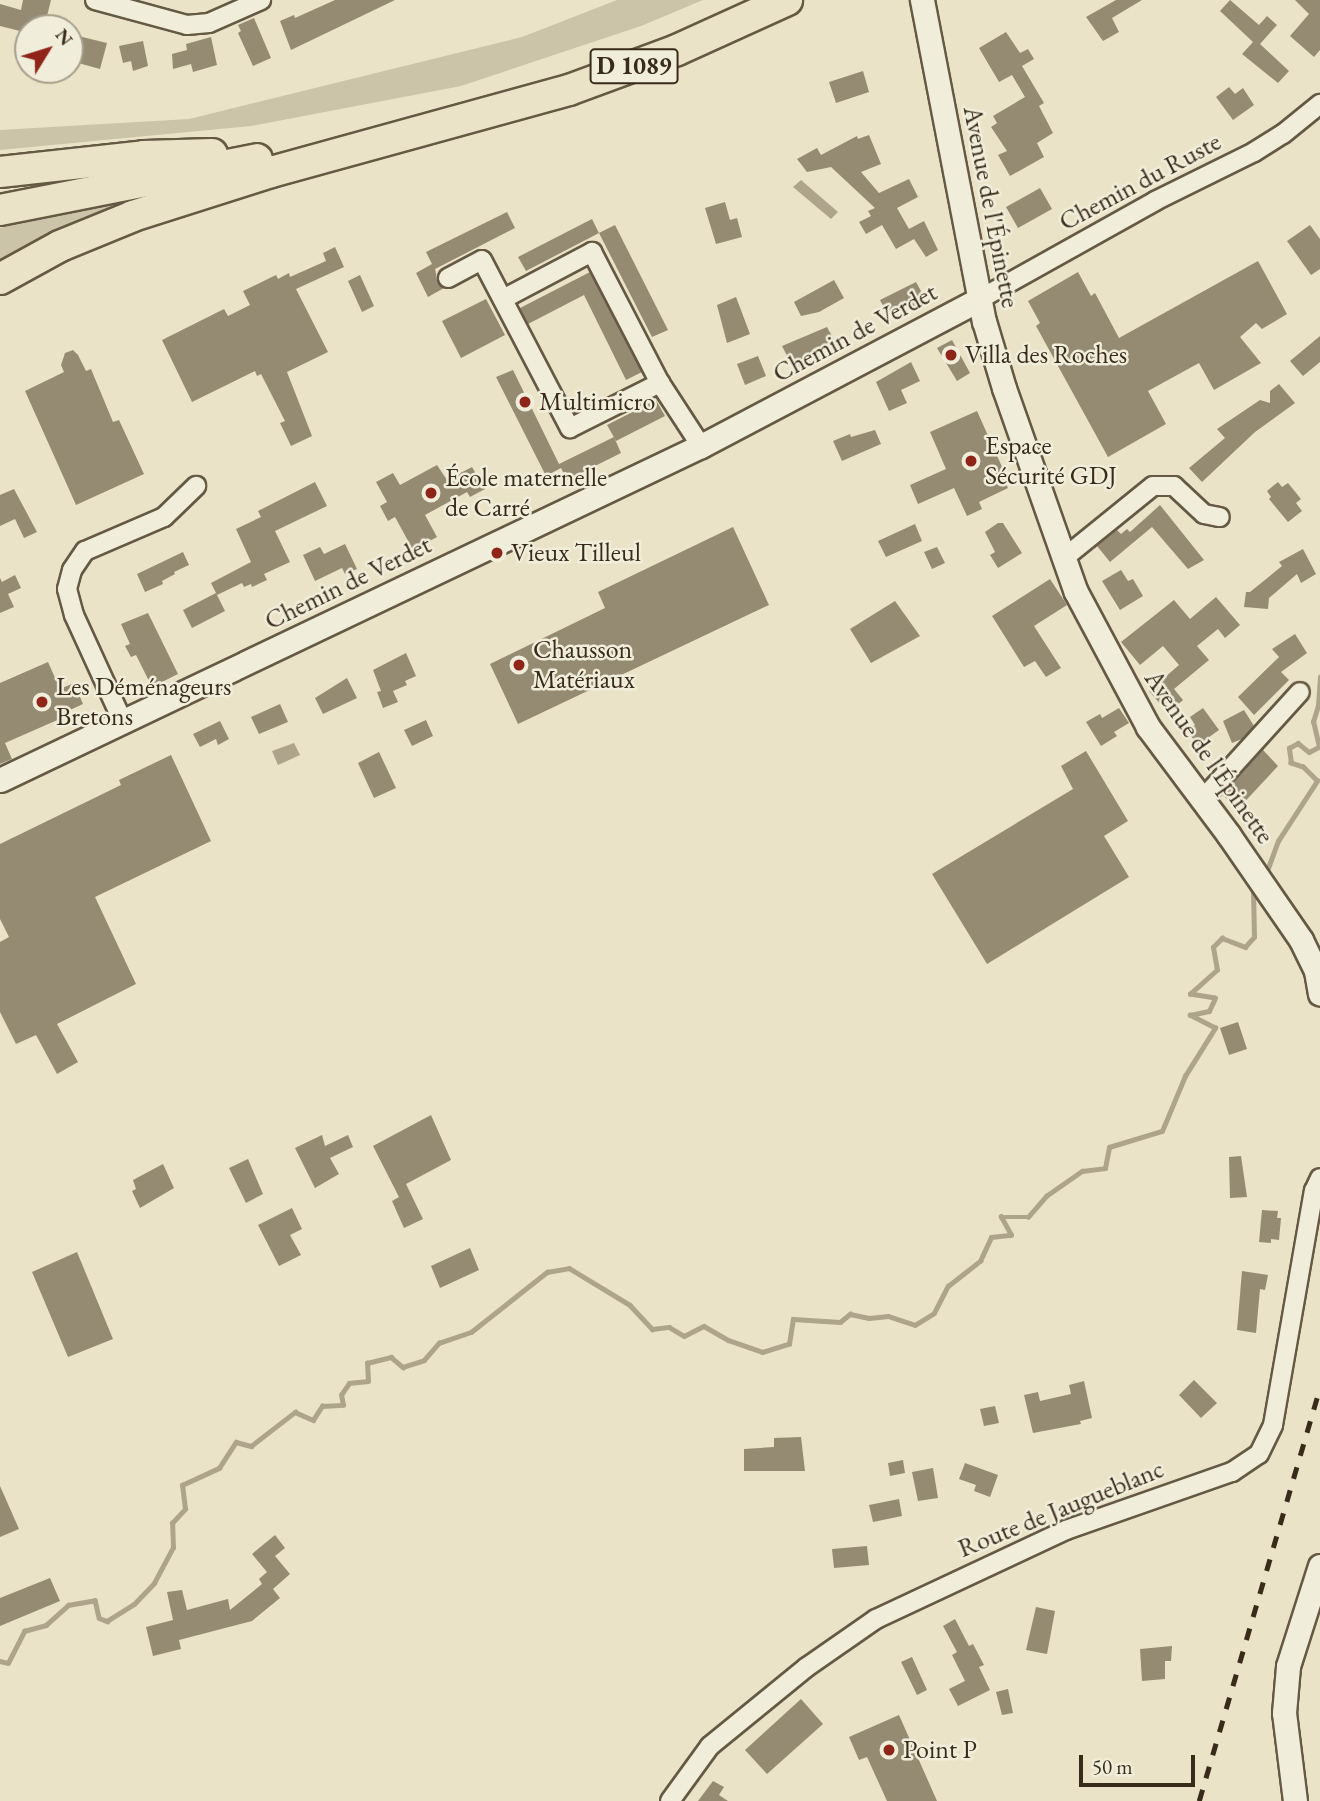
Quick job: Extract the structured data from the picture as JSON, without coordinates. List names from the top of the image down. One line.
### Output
{"streets":{"highway":["D 1089"],"street":["Chemin du Ruste","Avenue de l'Épinette","Chemin de Verdet","Route de Jaugueblanc"]},"crossings":[["Chemin du Ruste","Avenue de l'Épinette"],["Chemin du Ruste","Chemin de Verdet"],["Avenue de l'Épinette","Chemin de Verdet"]],"places":["Villa des Roches","Multimicro","Espace Sécurité GDJ","École maternelle de Carré","Vieux Tilleul","Chausson Matériaux","Les Déménageurs Bretons","Point P"],"scale_bar":"50 m","north":"top right"}
